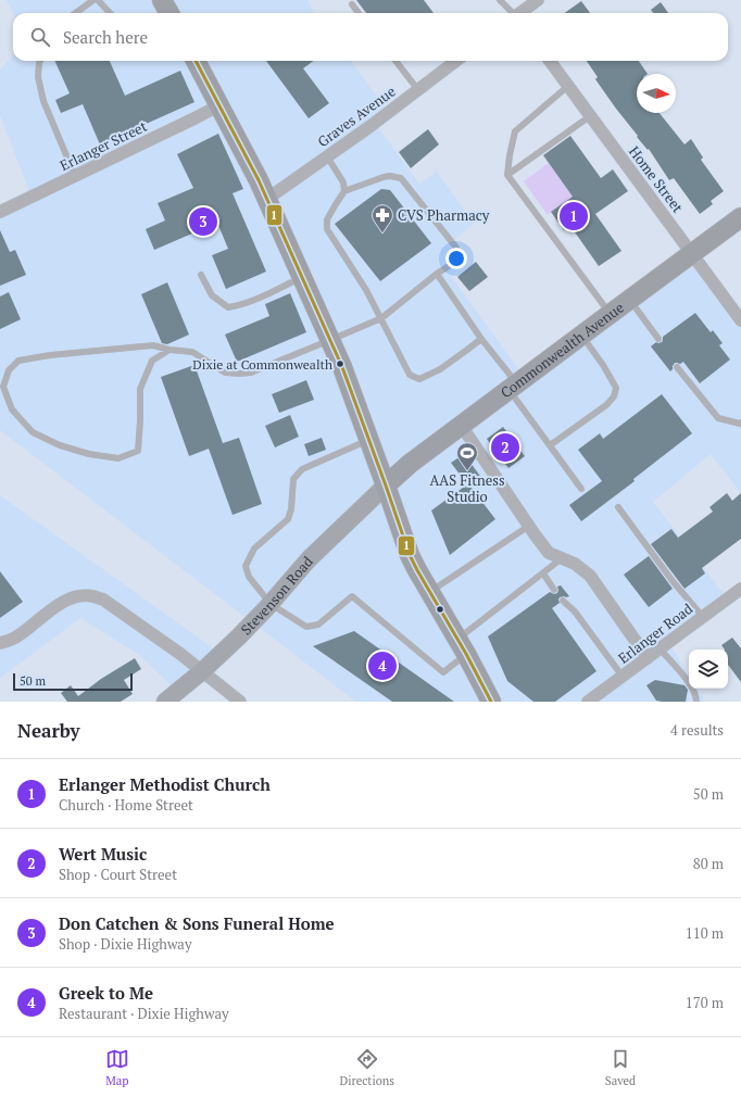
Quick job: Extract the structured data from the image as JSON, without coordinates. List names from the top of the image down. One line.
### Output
{"streets":{"main road":["Commonwealth Avenue","Stevenson Road"],"street":["Graves Avenue","Erlanger Street","Home Street","Erlanger Road"]},"crossings":[["Home Street","Commonwealth Avenue"],["Commonwealth Avenue","Stevenson Road"]],"places":{"pharmacy":["CVS Pharmacy"],"other":["Dixie at Commonwealth"],"sports":["AAS Fitness Studio"]},"lines":["transit line 1"],"scale_bar":"50 m","north":"right","page":{"search":"Search here","pins":["1","3","2","4"],"scale":"50 m","heading":["Nearby","4 results"],"list":[{"mark":"1","name":"Erlanger Methodist Church","note":"Church · Home Street","value":"50 m"},{"mark":"2","name":"Wert Music","note":"Shop · Court Street","value":"80 m"},{"mark":"3","name":"Don Catchen & Sons Funeral Home","note":"Shop · Dixie Highway","value":"110 m"},{"mark":"4","name":"Greek to Me","note":"Restaurant · Dixie Highway","value":"170 m"}],"nav":["Map","Directions","Saved"]}}
